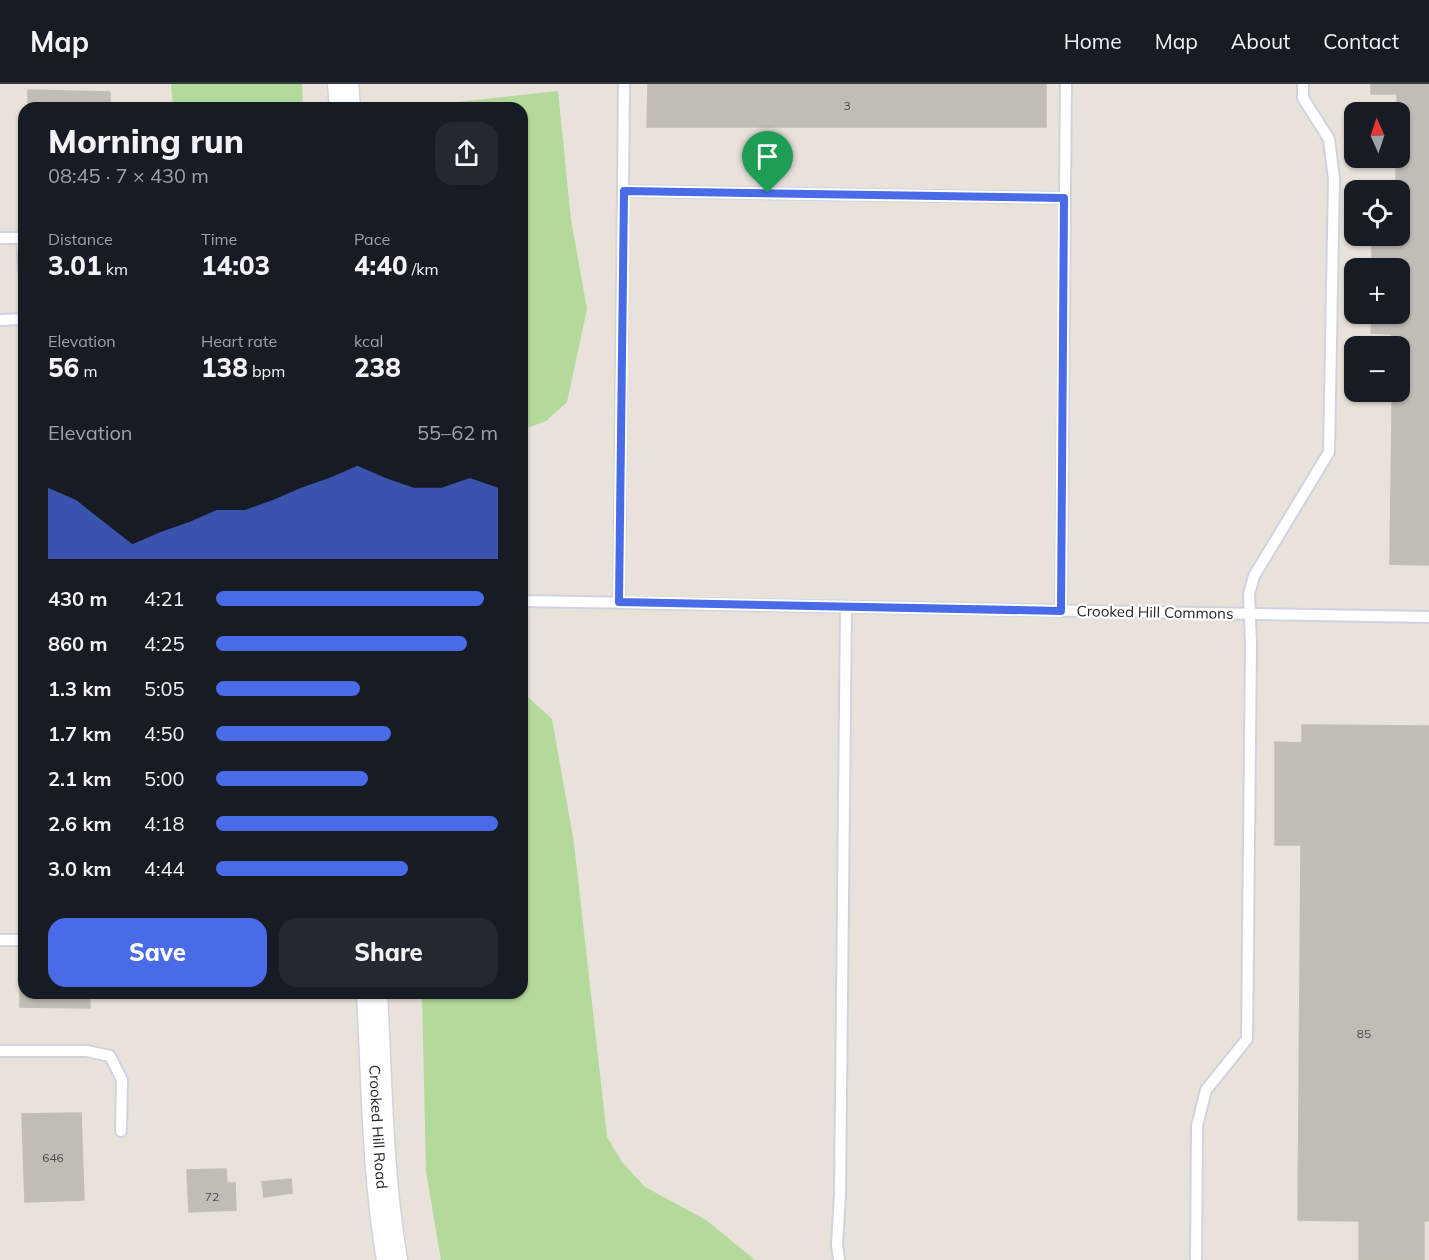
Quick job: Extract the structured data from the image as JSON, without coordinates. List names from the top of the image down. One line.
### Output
{"streets":{"main road":["Crooked Hill Road"],"lane":["Crooked Hill Commons"]},"house_numbers":["3","85","646","72"],"north":"top","page":{"header":"Map","nav":["Home","Map","About","Contact"],"map_buttons":["+","−"],"heading":["Morning run","08:45 · 7 × 430 m"],"stats":[["Distance","3.01 km"],["Time","14:03"],["Pace","4:40 /km"],["Elevation","56 m"],["Heart rate","138 bpm"],["kcal","238"]],"chart":["Elevation","55–62 m"],"list":[{"name":"430 m","note":"4:21"},{"name":"860 m","note":"4:25"},{"name":"1.3 km","note":"5:05"},{"name":"1.7 km","note":"4:50"},{"name":"2.1 km","note":"5:00"},{"name":"2.6 km","note":"4:18"},{"name":"3.0 km","note":"4:44"}],"buttons":["Save","Share"]}}
